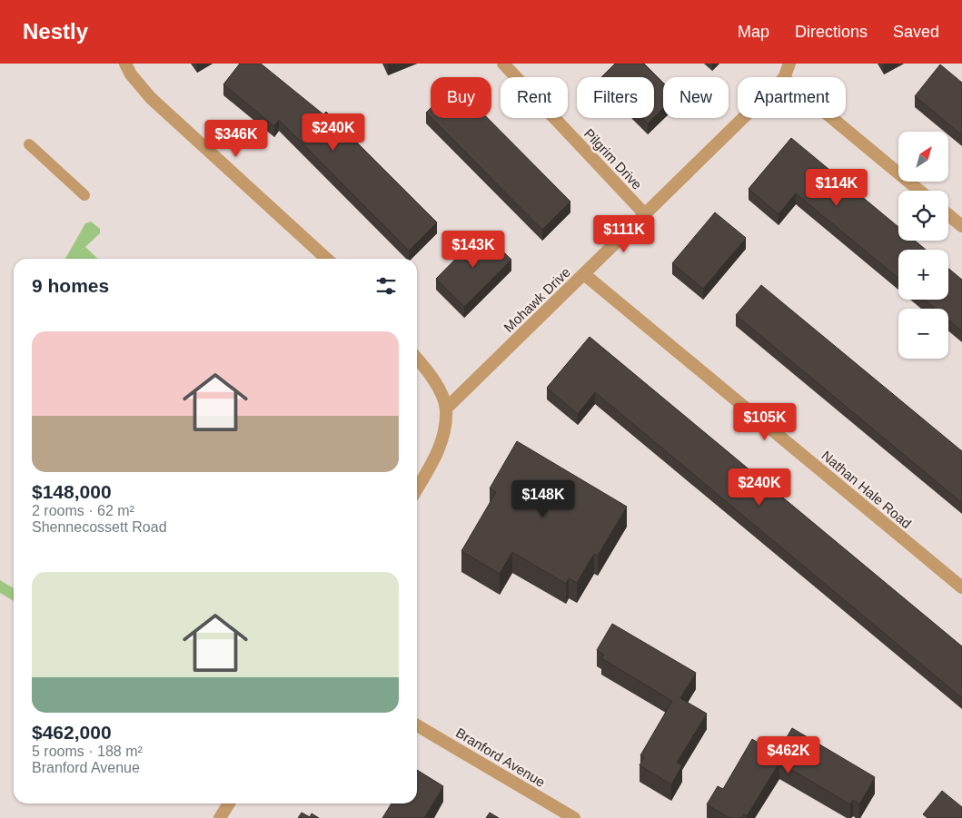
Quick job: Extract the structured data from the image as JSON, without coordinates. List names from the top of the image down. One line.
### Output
{"streets":{"street":["Pilgrim Drive","Mohawk Drive","Nathan Hale Road","Branford Avenue"]},"crossings":[["Pilgrim Drive","Mohawk Drive"],["Mohawk Drive","Nathan Hale Road"]],"north":"top right","page":{"header":"Nestly","nav":["Map","Directions","Saved"],"chip":["Buy","Rent","Filters","New","Apartment"],"price":["$240K","$346K","$114K","$111K","$143K","$105K","$240K","$148K","$462K"],"map_buttons":["+","−"],"heading":"9 homes","list":[{"name":"$148,000","note":"2 rooms · 62 m² · Shennecossett Road"},{"name":"$462,000","note":"5 rooms · 188 m² · Branford Avenue"}]}}
